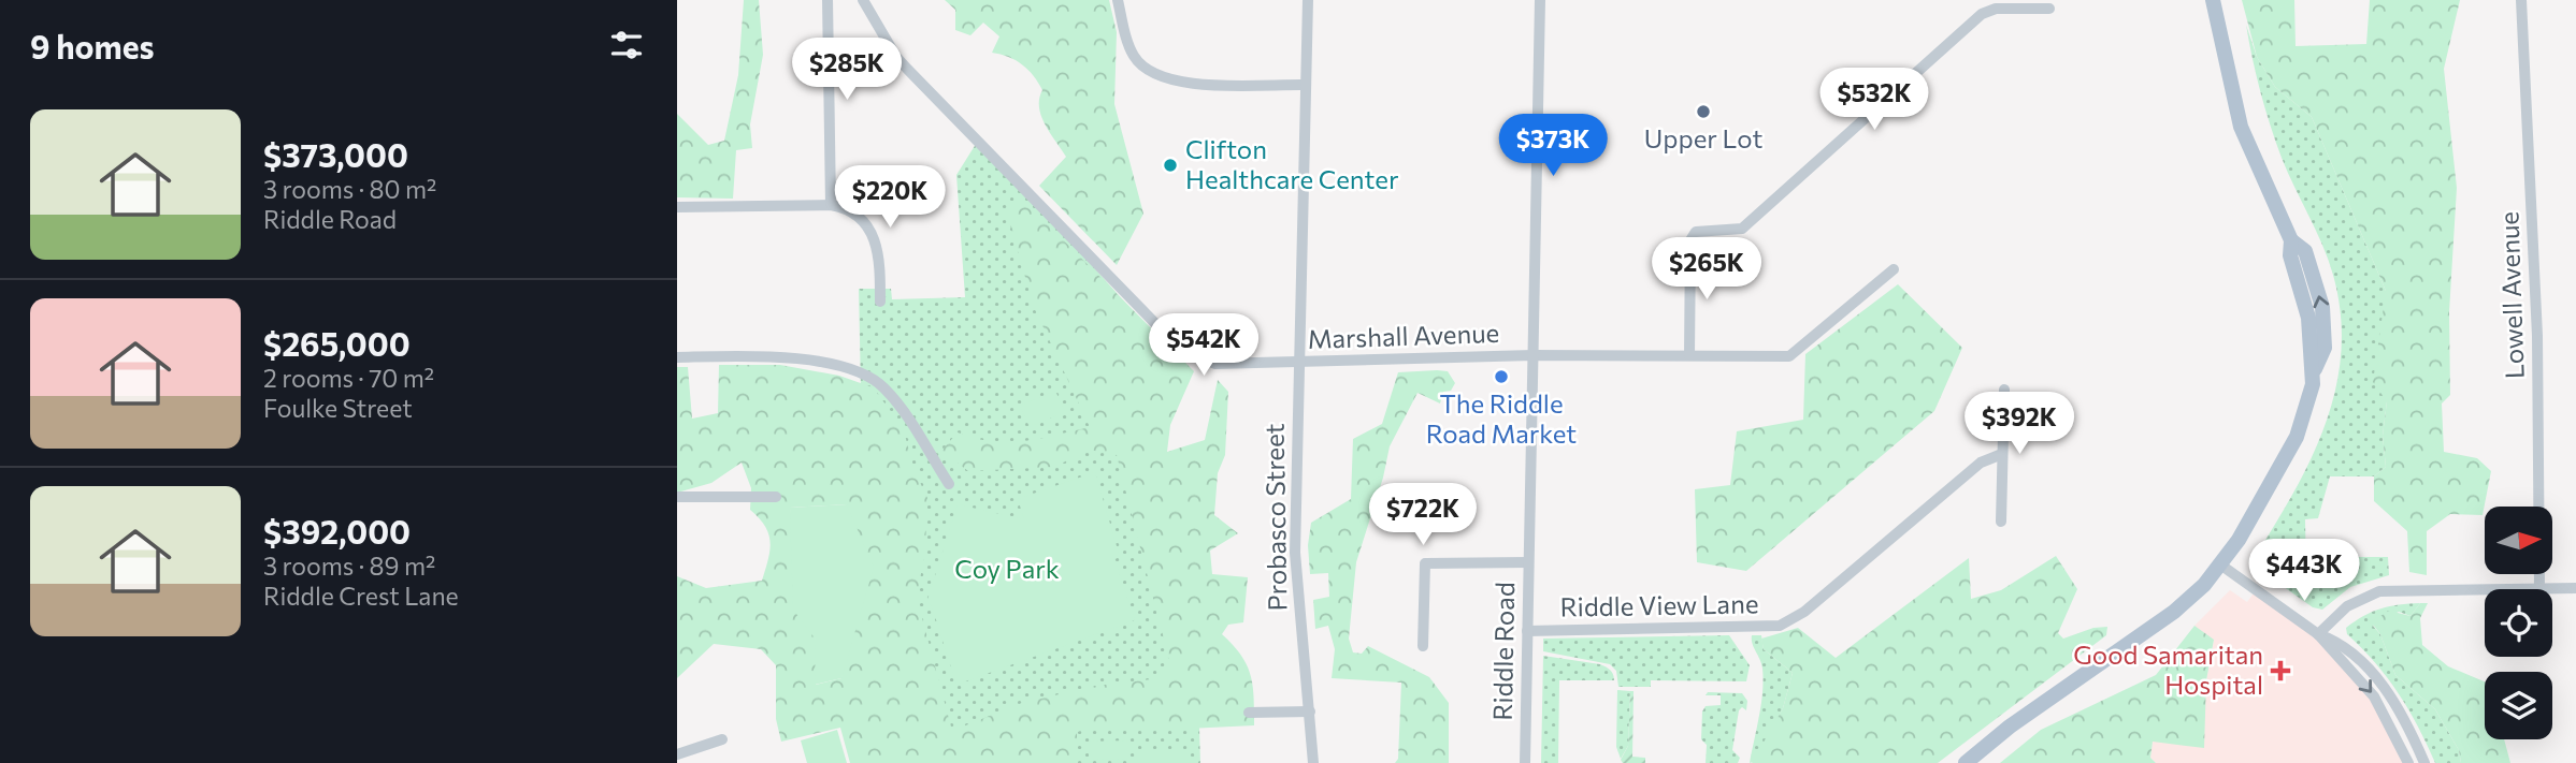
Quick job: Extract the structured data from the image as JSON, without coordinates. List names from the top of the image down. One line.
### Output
{"streets":{"street":["Lowell Avenue","Marshall Avenue","Probasco Street","Riddle View Lane","Riddle Road"]},"crossings":[["Marshall Avenue","Probasco Street"],["Marshall Avenue","Riddle Road"],["Riddle View Lane","Riddle Road"]],"parks":["Coy Park"],"places":{"other":["Upper Lot","Clifton Healthcare Center","The Riddle Road Market"],"health":["Good Samaritan Hospital"]},"north":"right","page":{"heading":"9 homes","price":["$285K","$532K","$373K","$220K","$265K","$542K","$392K","$722K","$443K"],"list":[{"name":"$373,000","note":"3 rooms · 80 m² · Riddle Road"},{"name":"$265,000","note":"2 rooms · 70 m² · Foulke Street"},{"name":"$392,000","note":"3 rooms · 89 m² · Riddle Crest Lane"}]}}
